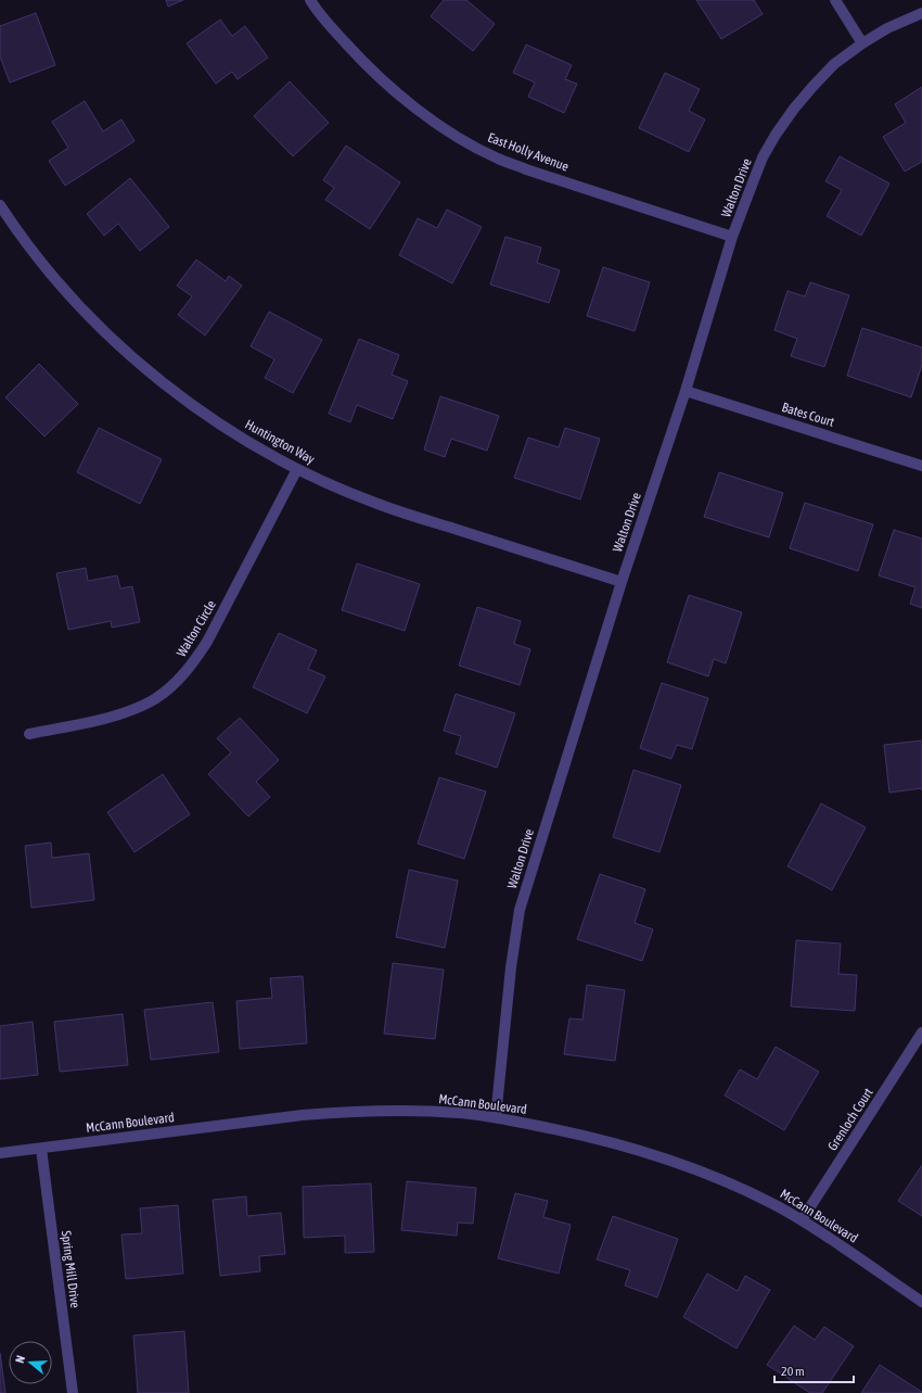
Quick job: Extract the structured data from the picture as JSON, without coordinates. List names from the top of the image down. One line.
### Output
{"streets":{"street":["East Holly Avenue","Walton Drive","Bates Court","Huntington Way","Walton Circle","McCann Boulevard","Grenloch Court","Spring Mill Drive"]},"crossings":[["East Holly Avenue","Walton Drive"],["Walton Drive","Bates Court"],["Walton Drive","Huntington Way"],["Walton Drive","McCann Boulevard"],["Huntington Way","Walton Circle"],["McCann Boulevard","Grenloch Court"],["McCann Boulevard","Spring Mill Drive"]],"scale_bar":"20 m","north":"left"}
